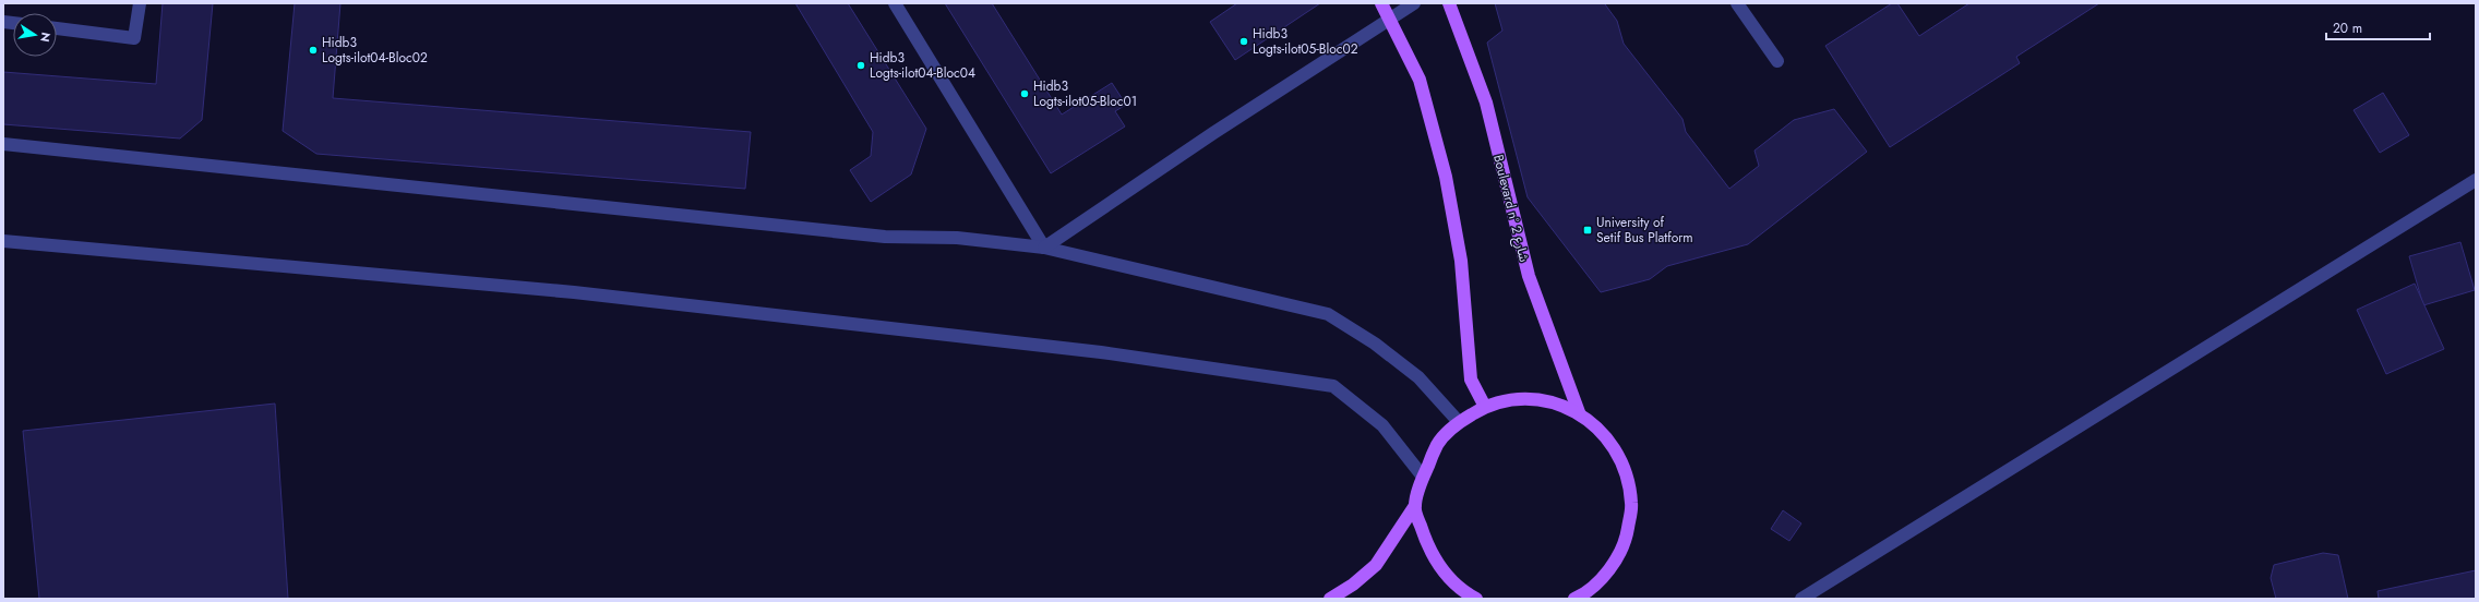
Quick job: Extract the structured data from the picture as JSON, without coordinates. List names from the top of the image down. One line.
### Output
{"streets":{"main road":["Boulevard n° شارع 2"]},"places":{"other":["Hidb3 Logts-ilot05-Bloc02","Hidb3 Logts-ilot04-Bloc02","Hidb3 Logts-ilot04-Bloc04","Hidb3 Logts-ilot05-Bloc01"],"transit":["University of Setif Bus Platform"]},"scale_bar":"20 m","north":"right"}
